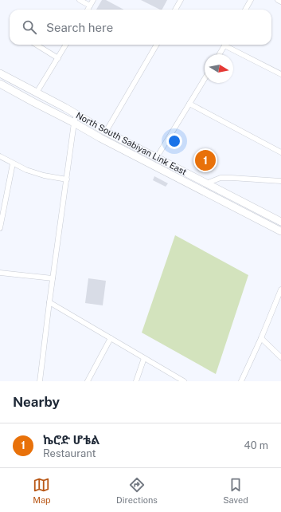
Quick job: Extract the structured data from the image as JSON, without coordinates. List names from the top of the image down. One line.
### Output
{"streets":{"main road":["North South Sabiyan Link East"]},"north":"right","page":{"search":"Search here","pins":"1","heading":"Nearby","list":[{"mark":"1","name":"ኬሮድ ሆቴል","note":"Restaurant","value":"40 m"}],"nav":["Map","Directions","Saved"]}}
